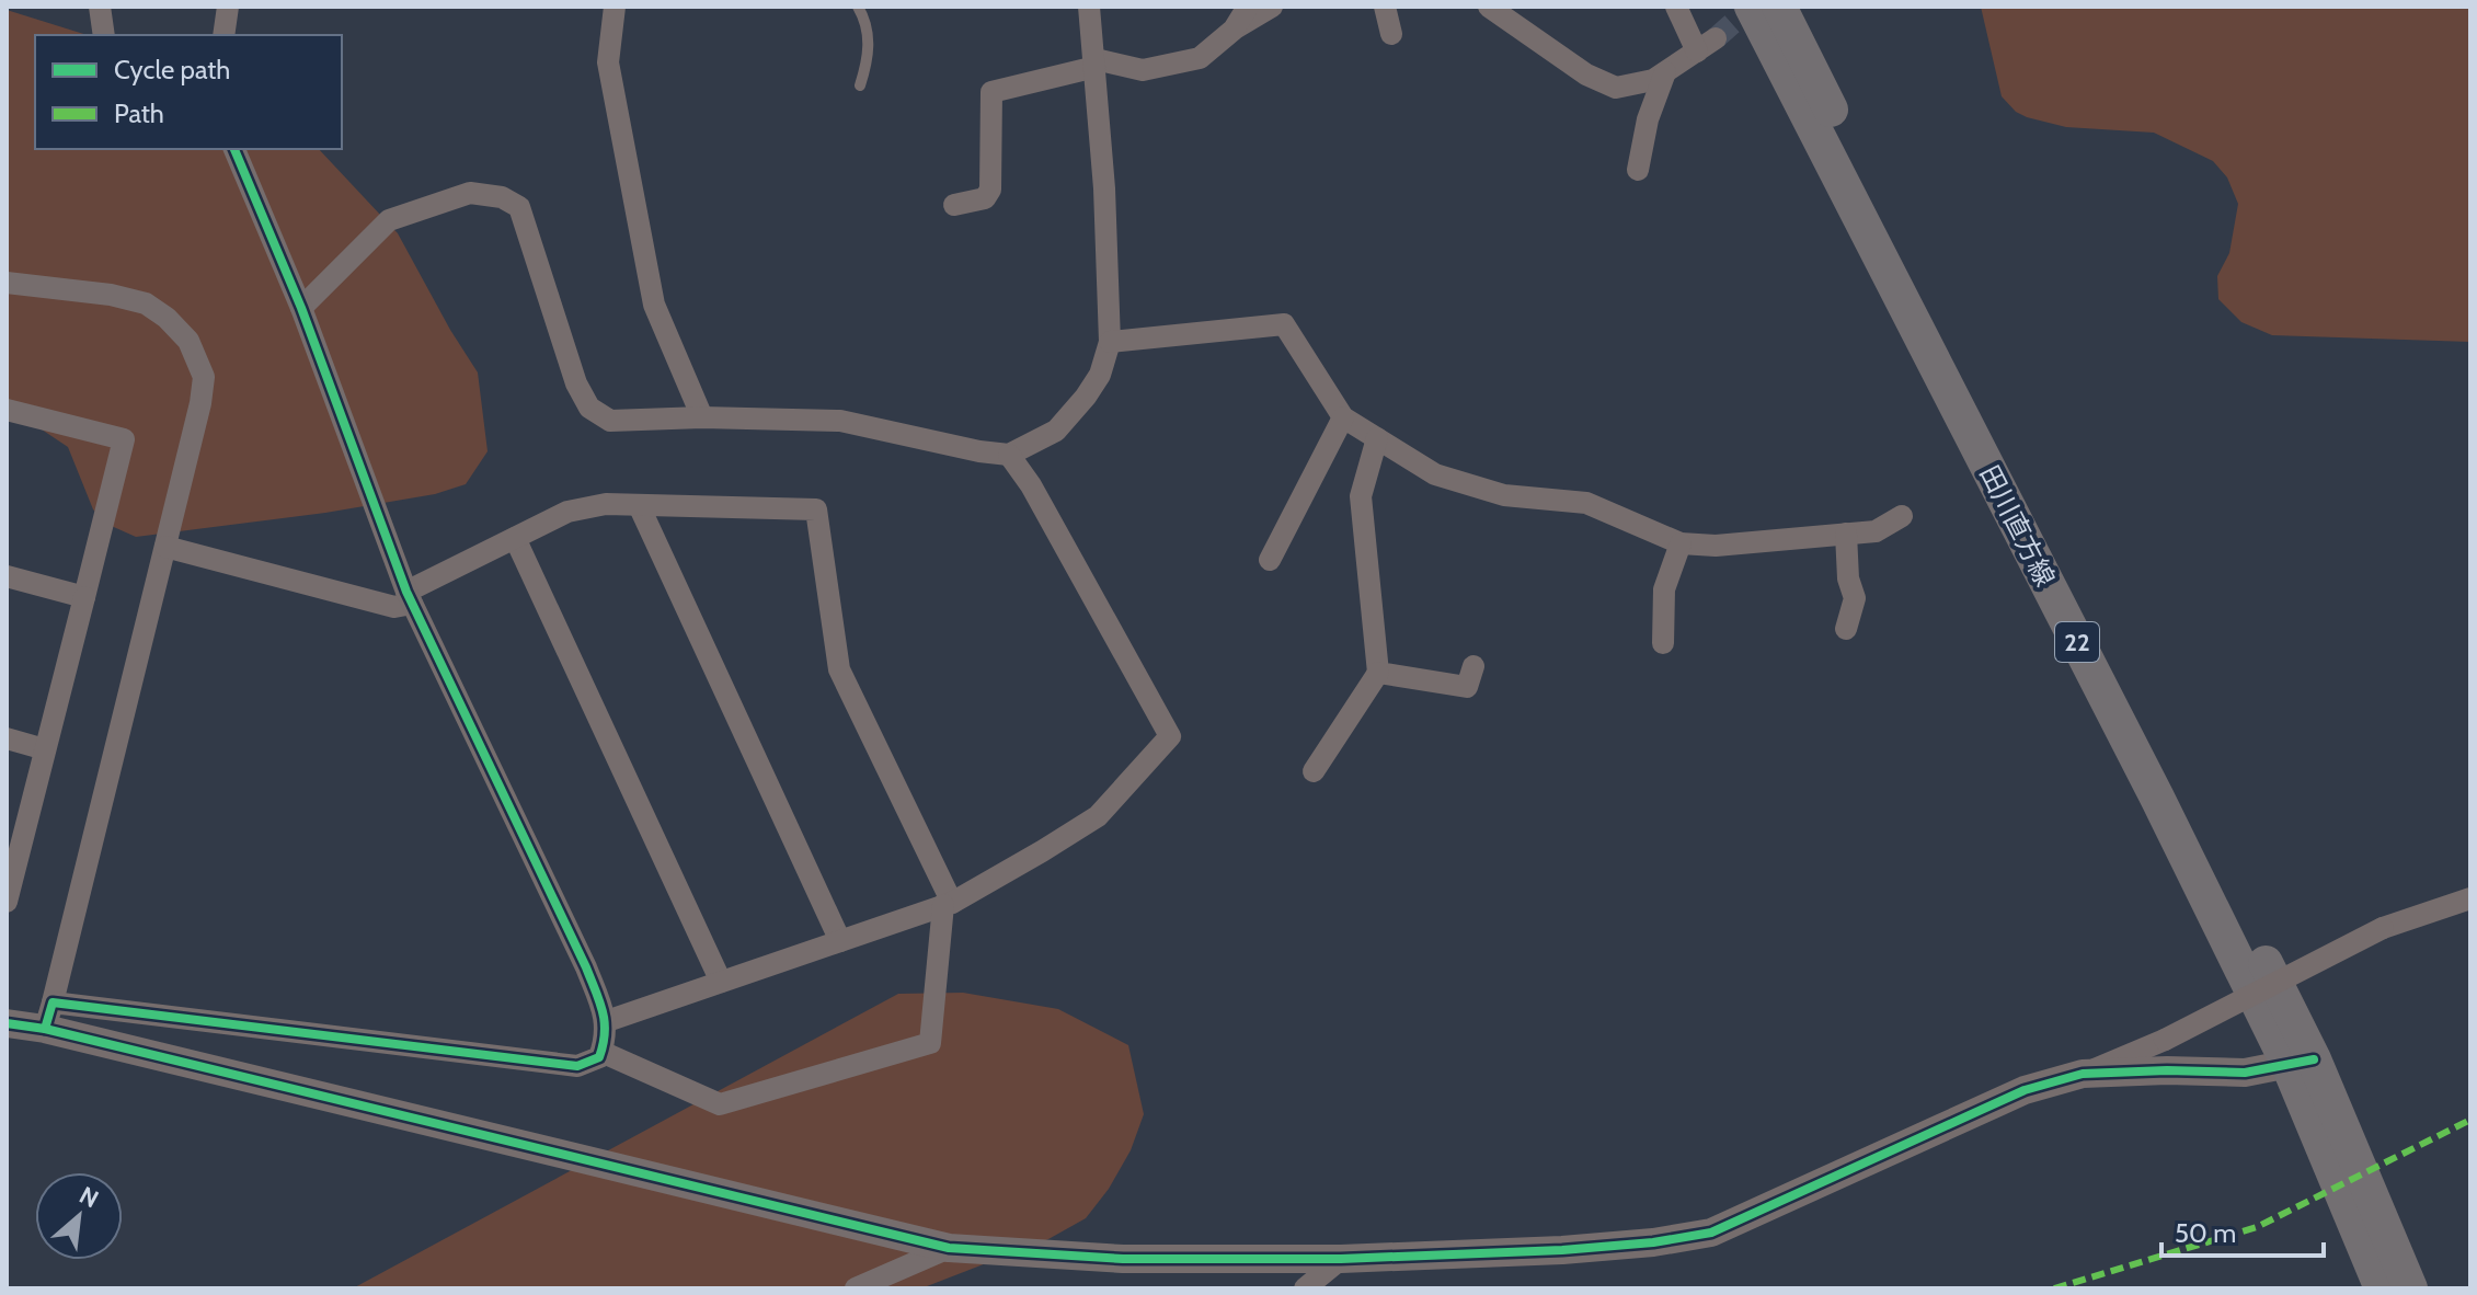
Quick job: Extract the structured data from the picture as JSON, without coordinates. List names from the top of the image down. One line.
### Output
{"streets":{"main road":["田川直方線","22"]},"legend":["Cycle path","Path"],"scale_bar":"50 m","north":"top right"}
